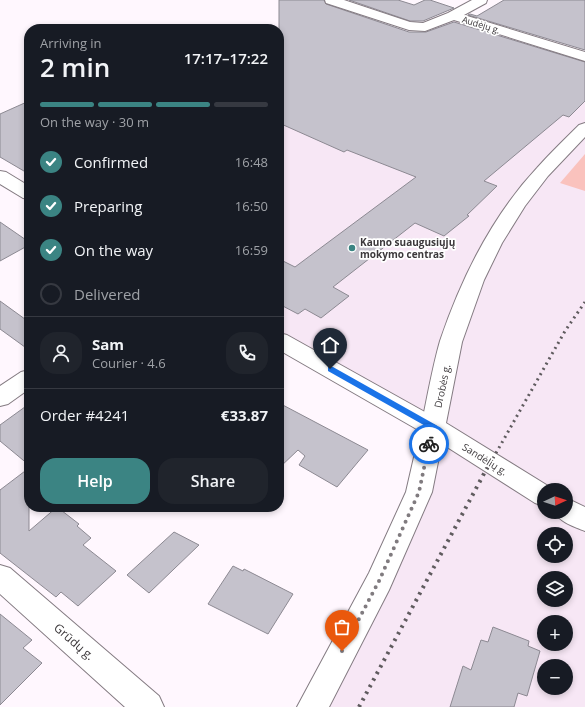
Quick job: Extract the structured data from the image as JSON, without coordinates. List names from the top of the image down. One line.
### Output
{"streets":{"street":["Audėjų g.","Drobės g.","Sandėlių g.","Grūdų g."]},"crossings":[["Drobės g.","Sandėlių g."]],"places":["Kauno suaugusiųjų mokymo centras"],"north":"right","page":{"heading":["2 min","Arriving in","17:17–17:22"],"panel":["Sam","Courier · 4.6","Order #4241","€33.87"],"bar":"On the way · 30 m","list":[["Confirmed","16:48"],["Preparing","16:50"],["On the way","16:59"],"Delivered"],"buttons":["Help","Share"],"map_buttons":["+","−"]}}
